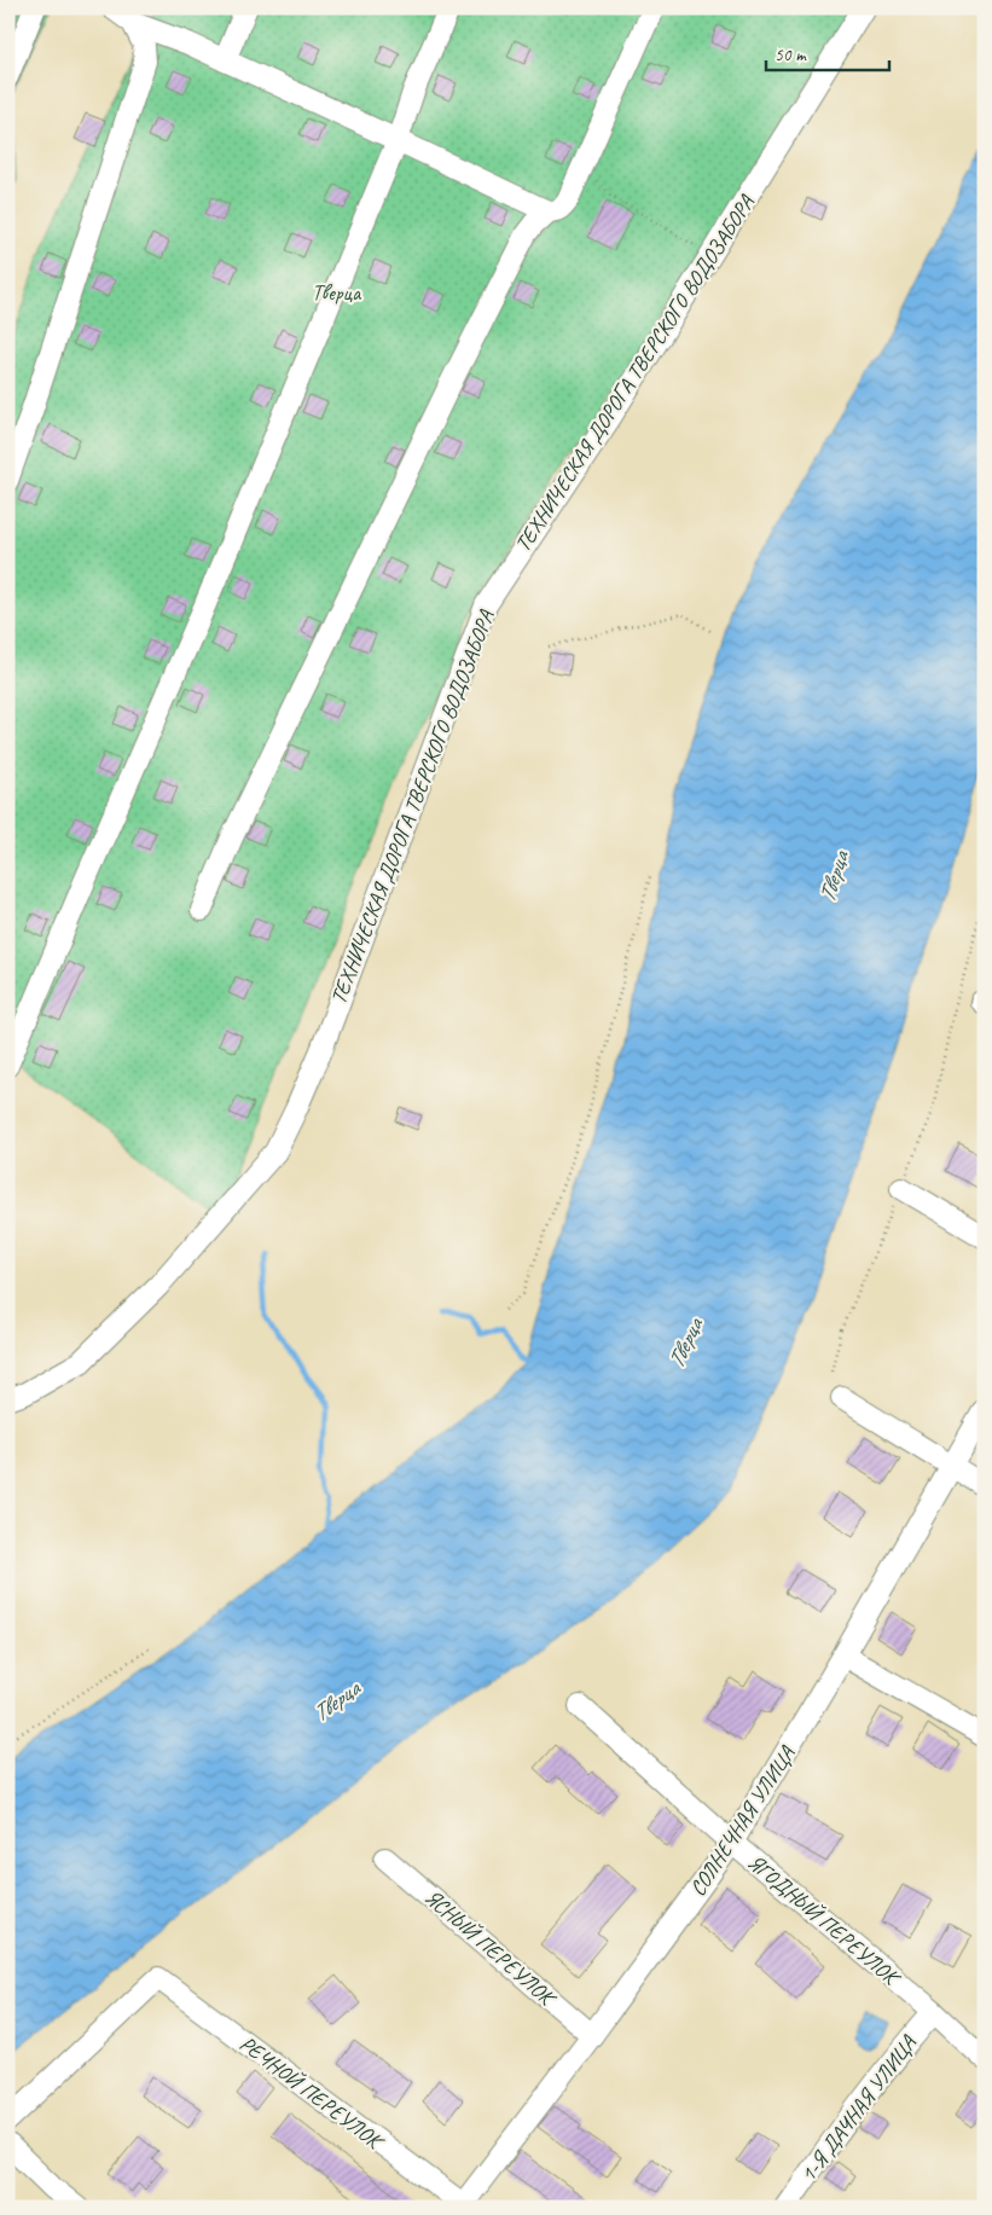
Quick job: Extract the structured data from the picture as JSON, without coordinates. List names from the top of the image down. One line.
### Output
{"streets":{"street":["ТЕХНИЧЕСКАЯ ДОРОГА ТВЕРСКОГО ВОДОЗАБОРА","СОЛНЕЧНАЯ УЛИЦА","ЯГОДНЫЙ ПЕРЕУЛОК","ЯСНЫЙ ПЕРЕУЛОК","РЕЧНОЙ ПЕРЕУЛОК","1-Я ДАЧНАЯ УЛИЦА"]},"crossings":[["СОЛНЕЧНАЯ УЛИЦА","ЯГОДНЫЙ ПЕРЕУЛОК"],["СОЛНЕЧНАЯ УЛИЦА","ЯСНЫЙ ПЕРЕУЛОК"],["СОЛНЕЧНАЯ УЛИЦА","РЕЧНОЙ ПЕРЕУЛОК"],["ЯГОДНЫЙ ПЕРЕУЛОК","1-Я ДАЧНАЯ УЛИЦА"]],"water":["Тверца"],"parks":["Тверца"],"scale_bar":"50 m"}
